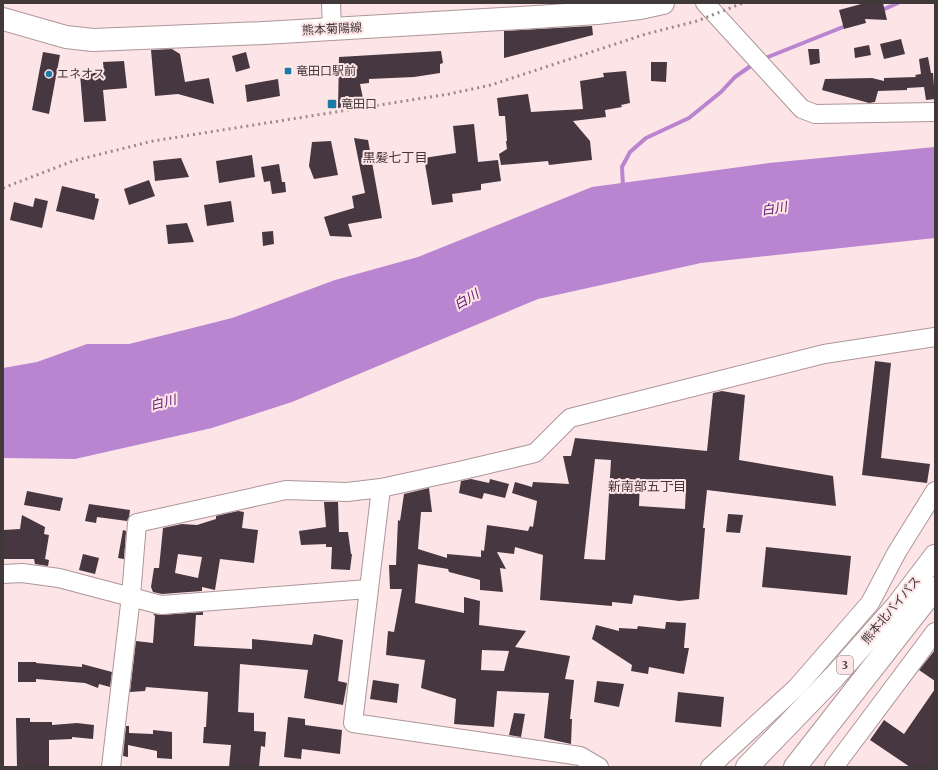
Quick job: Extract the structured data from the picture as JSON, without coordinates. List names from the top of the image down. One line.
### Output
{"streets":{"main road":["熊本菊陽線","熊本北バイパス","3"]},"districts":["黒髪七丁目","新南部五丁目"],"water":["白川"],"places":{"transit":["竜田口駅前","竜田口"],"other":["エネオス"]}}
